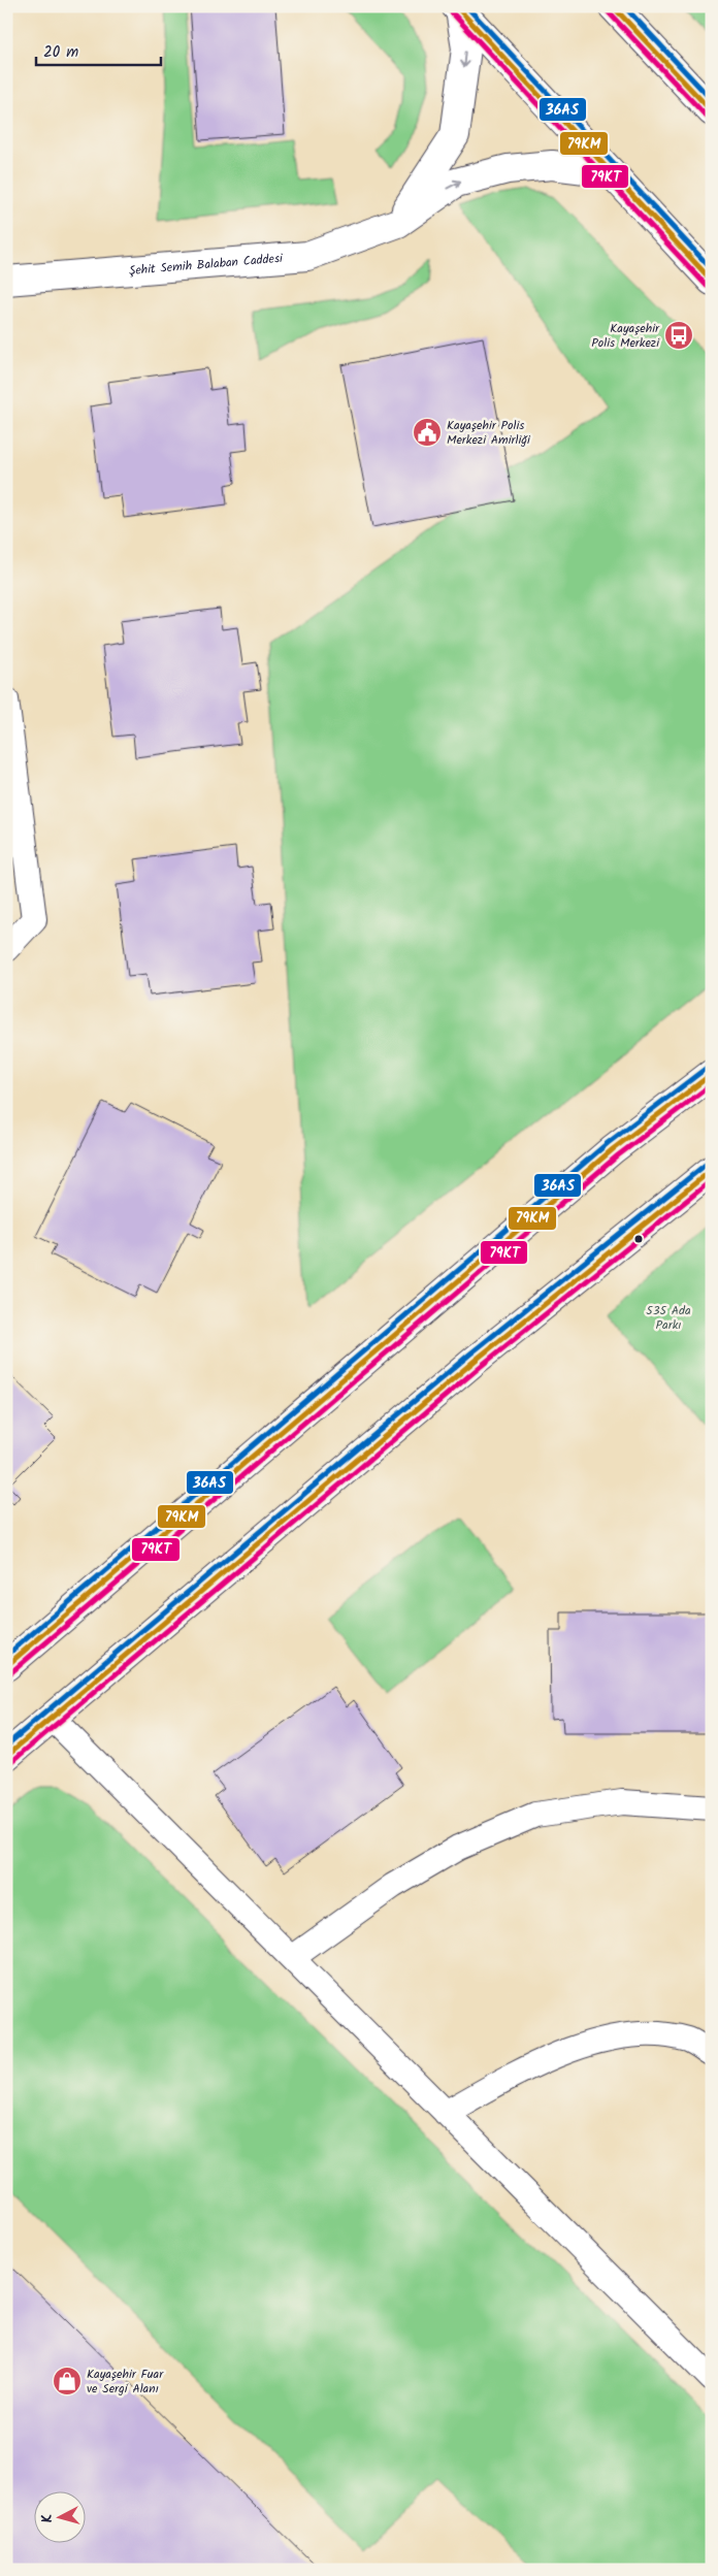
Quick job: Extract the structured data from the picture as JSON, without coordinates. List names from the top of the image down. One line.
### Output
{"streets":{"street":["Şehit Semih Balaban Caddesi"]},"parks":["535 Ada Parkı"],"places":{"bus stop":["Kayaşehir Polis Merkezi"],"public building":["Kayaşehir Polis Merkezi Amirliği"],"shop":["Kayaşehir Fuar ve Sergi Alanı"]},"lines":["transit line 79KM","transit line 36AS","transit line 79KT"],"scale_bar":"20 m","north":"left"}
